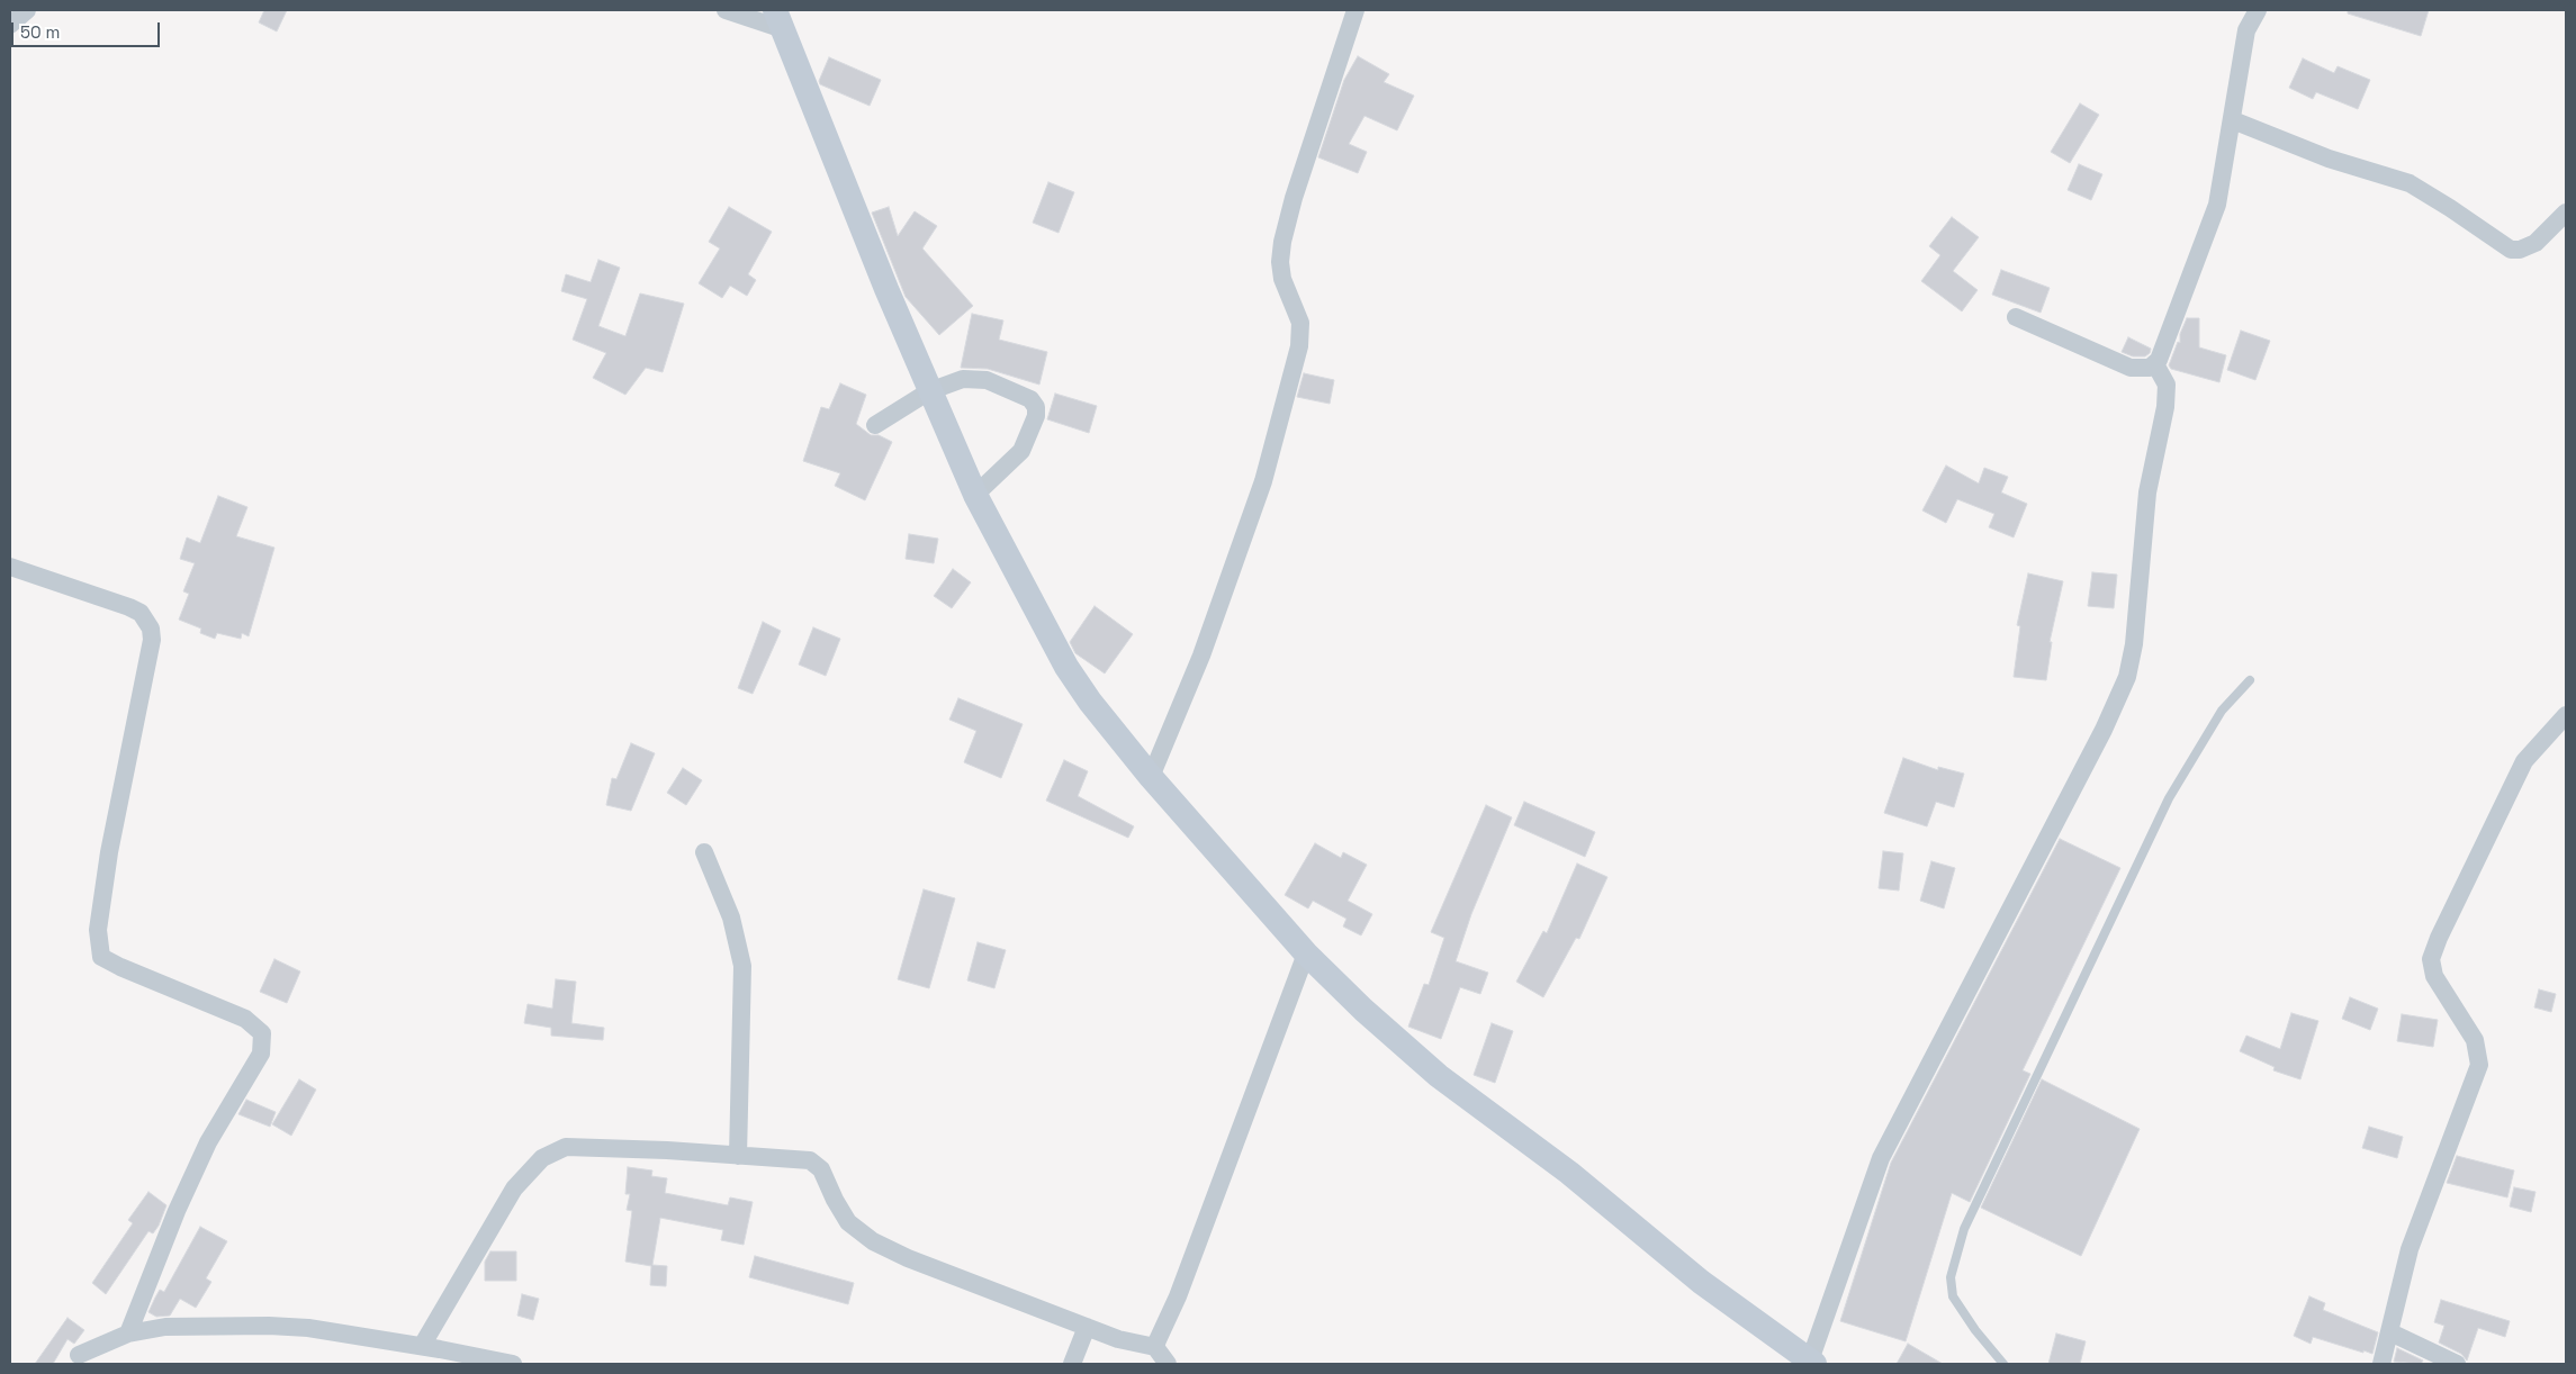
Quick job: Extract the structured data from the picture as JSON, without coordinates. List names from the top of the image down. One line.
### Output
{"scale_bar":"50 m"}
